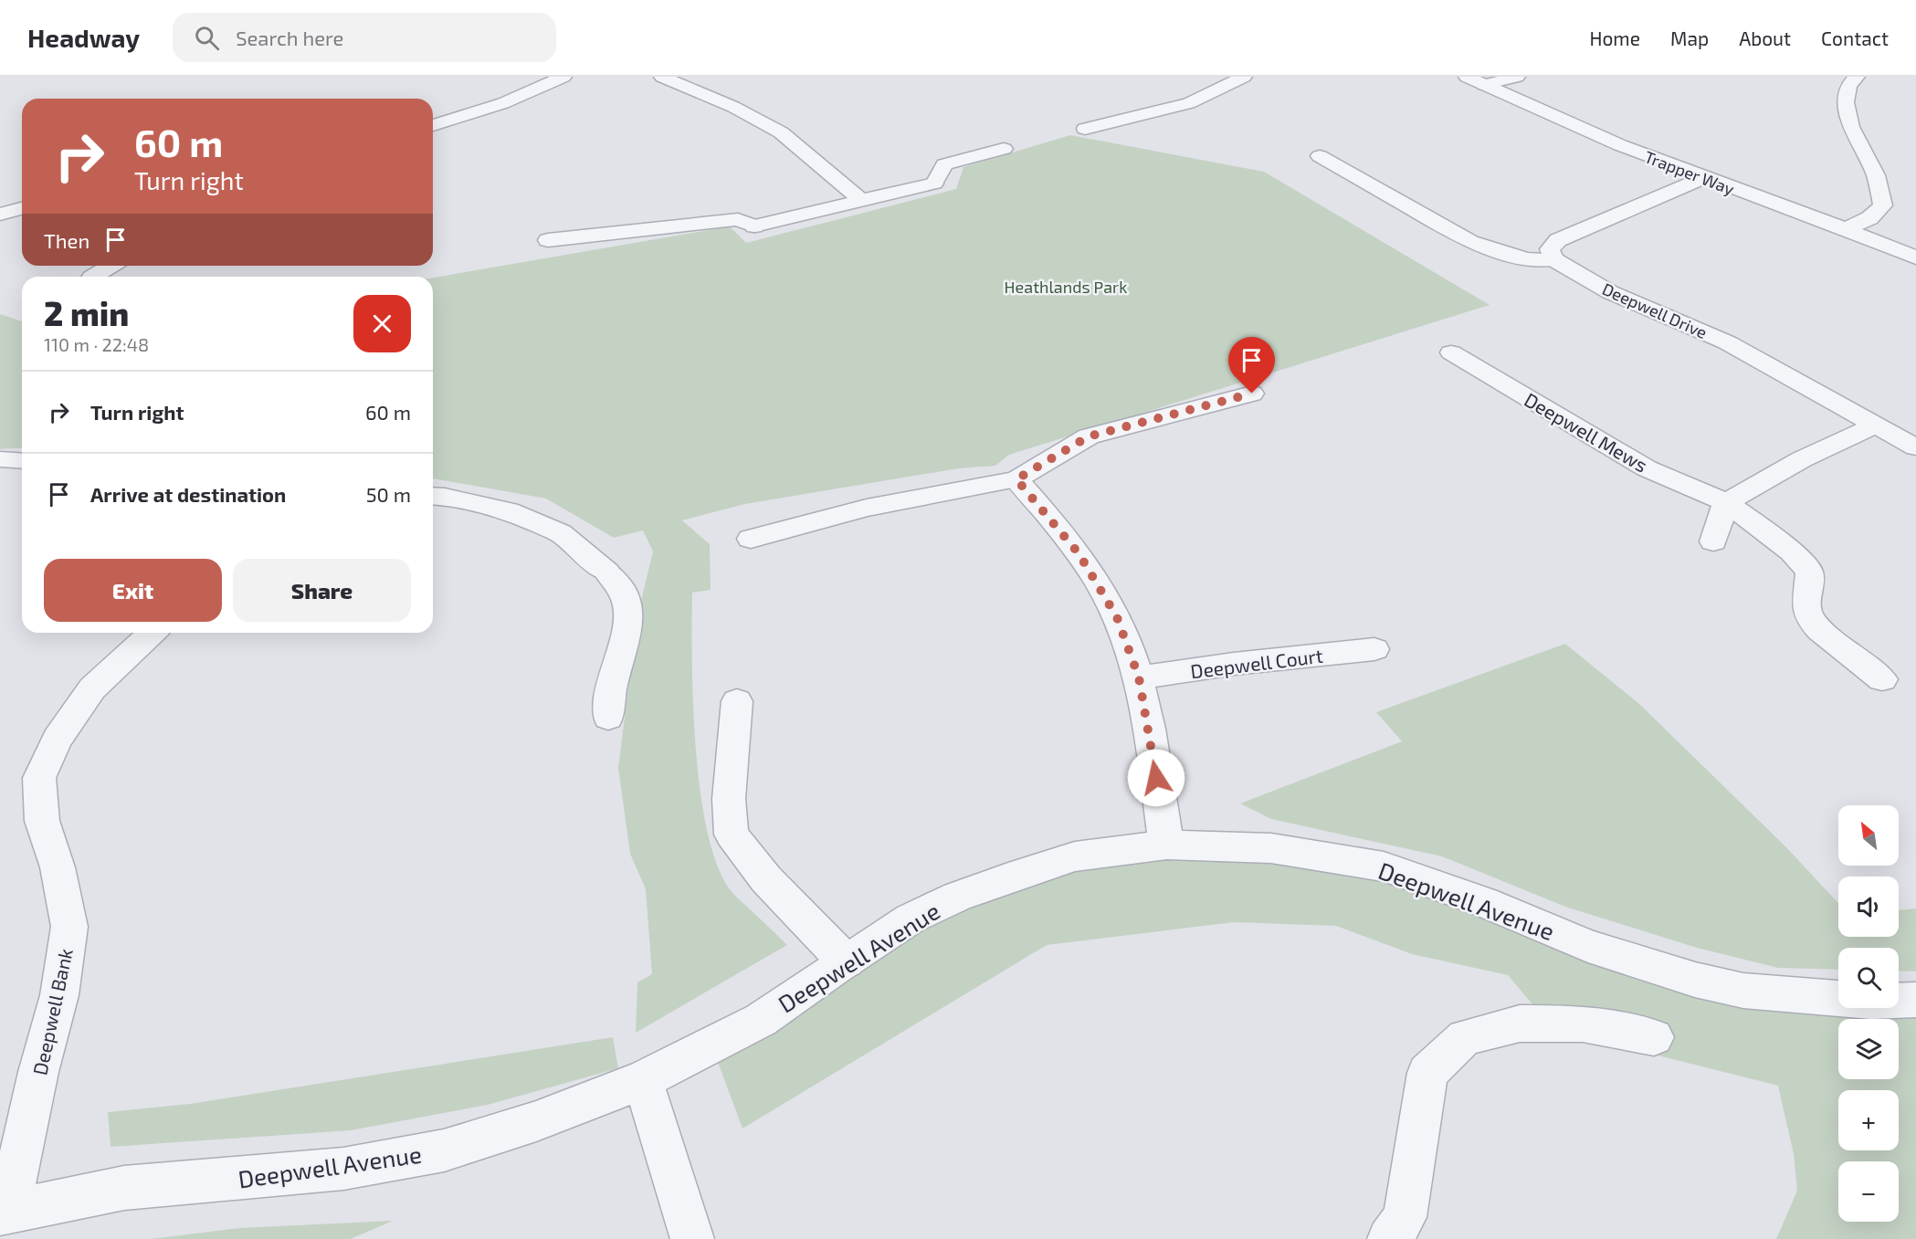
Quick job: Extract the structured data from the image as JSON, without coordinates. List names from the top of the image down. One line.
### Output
{"streets":{"street":["Trapper Way","Deepwell Drive","Deepwell Mews","Deepwell Court","Deepwell Avenue","Deepwell Bank"]},"crossings":[["Deepwell Avenue","Deepwell Bank"]],"parks":["Heathlands Park"],"north":"top left","page":{"header":"Headway","search":"Search here","nav":["Home","Map","About","Contact"],"turn":["60 m","Turn right"],"then":"Then","heading":["2 min","110 m · 22:48"],"list":[{"name":"Turn right","value":"60 m"},{"name":"Arrive at destination","value":"50 m"}],"buttons":["Exit","Share"],"map_buttons":["+","−"]}}
